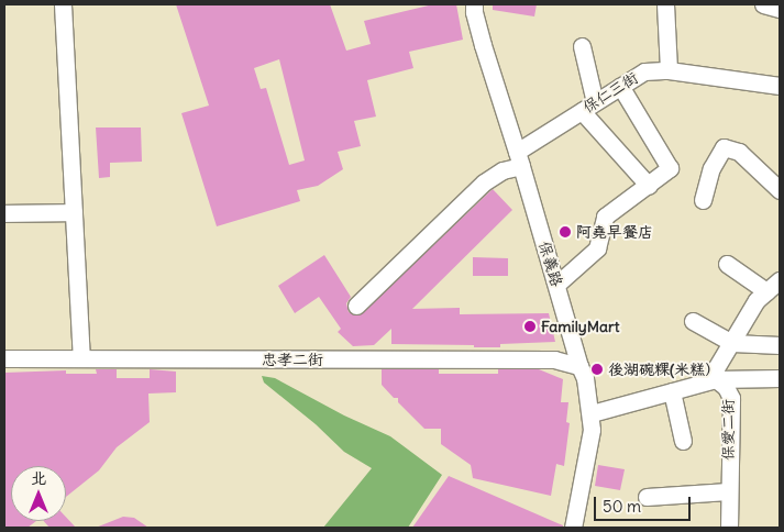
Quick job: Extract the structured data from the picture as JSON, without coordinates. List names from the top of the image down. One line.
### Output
{"streets":{"street":["保仁三街","保義路","忠孝二街","保愛二街"]},"crossings":[["保仁三街","保義路"],["保義路","忠孝二街"]],"places":["阿堯早餐店","FamilyMart","後湖碗粿(米糕）"],"scale_bar":"50 m","north":"top"}
